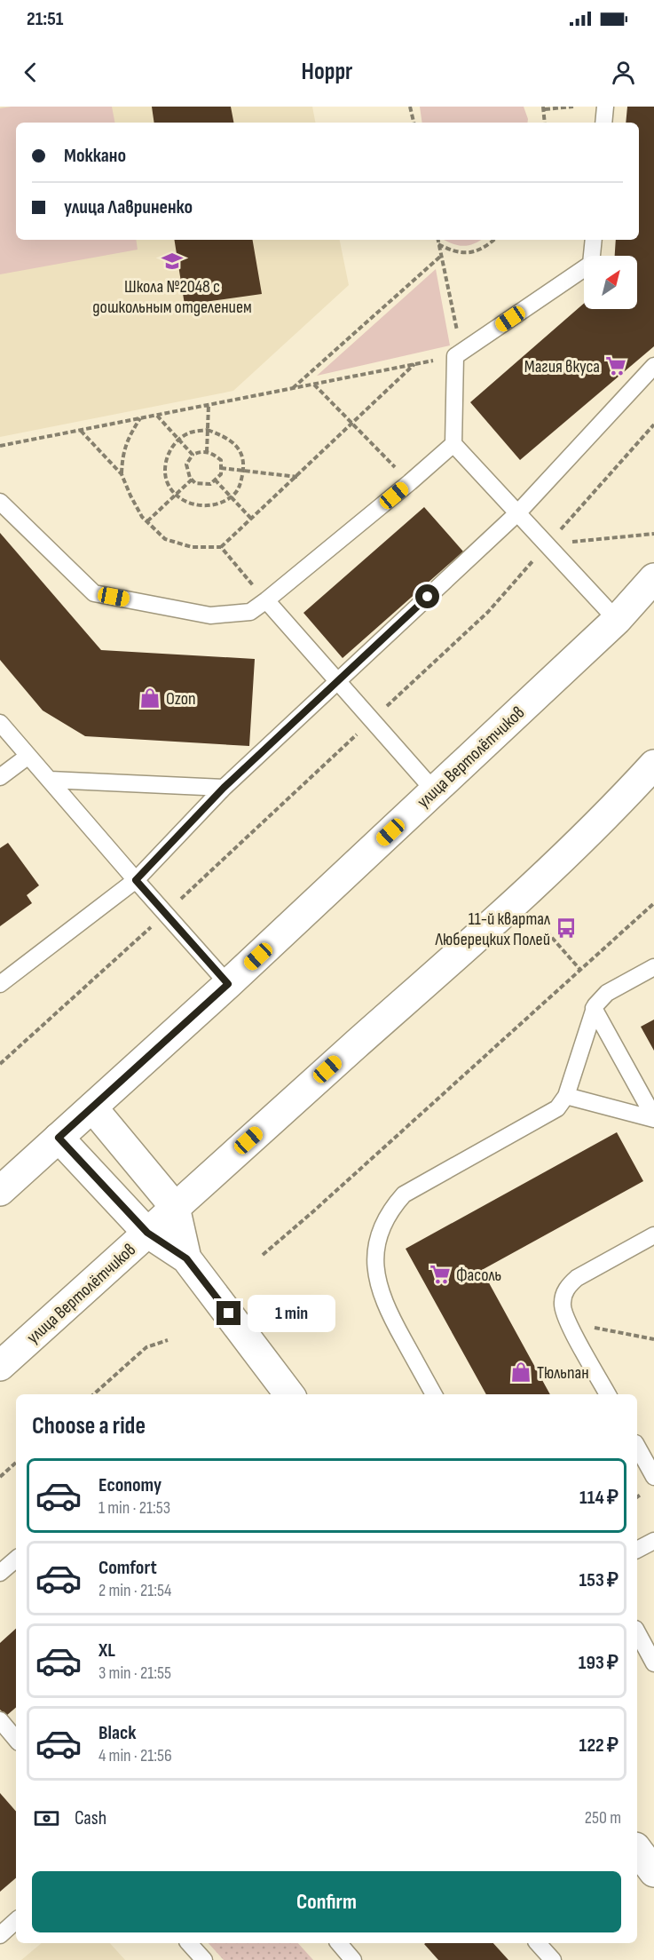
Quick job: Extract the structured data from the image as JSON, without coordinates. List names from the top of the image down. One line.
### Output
{"streets":{"main road":["улица Вертолётчиков"]},"places":{"school or university":["Школа №2048 с дошкольным отделением"],"supermarket":["Магия вкуса","Фасоль"],"shop":["Ozon","Тюльпан"],"bus stop":["11-й квартал Люберецких Полей"]},"north":"top right","page":{"status":"21:51","header":"Hoppr","banner":["Моккано","улица Лавриненко"],"bubble":"1 min","heading":"Choose a ride","list":[{"name":"Economy","note":"1 min · 21:53","value":"114 ₽"},{"name":"Comfort","note":"2 min · 21:54","value":"153 ₽"},{"name":"XL","note":"3 min · 21:55","value":"193 ₽"},{"name":"Black","note":"4 min · 21:56","value":"122 ₽"}],"pay":["Cash","250 m"],"buttons":"Confirm"}}
